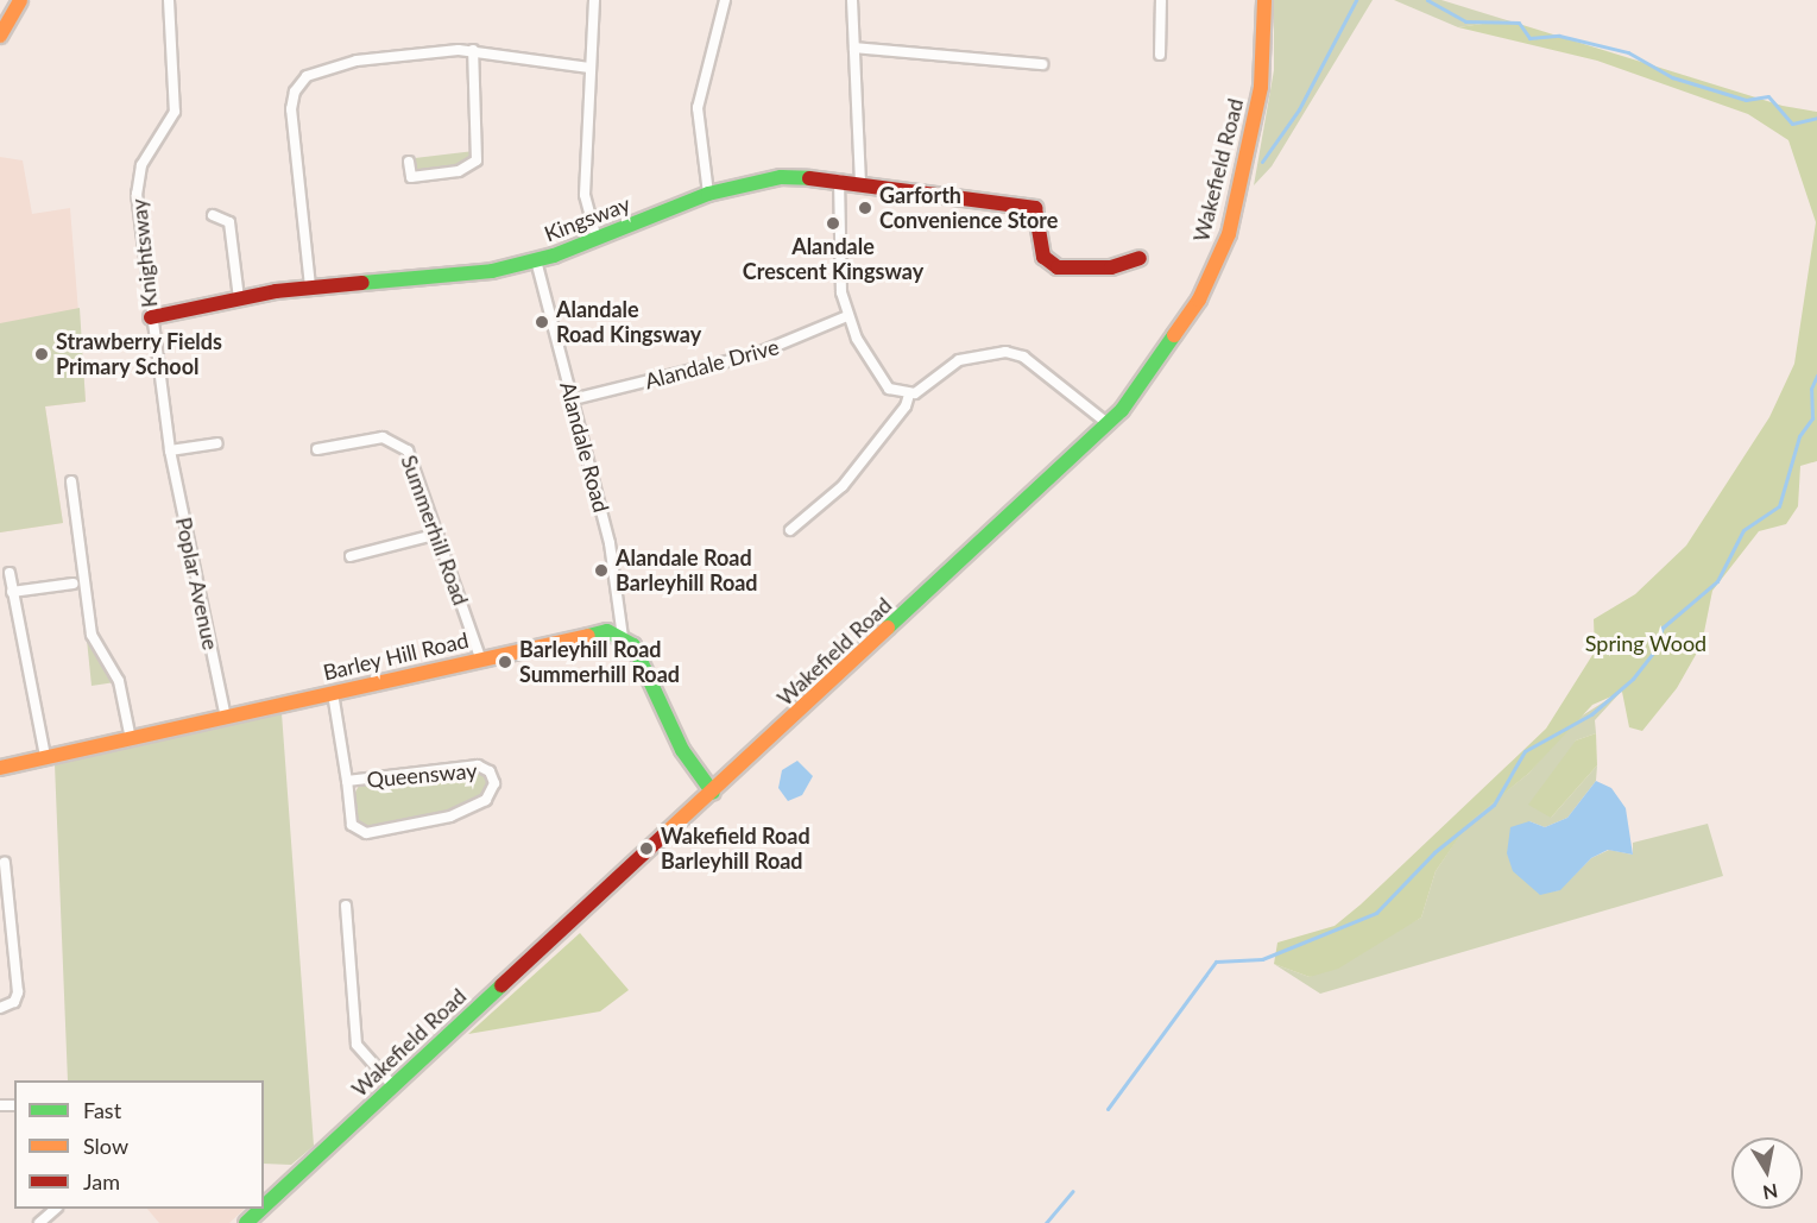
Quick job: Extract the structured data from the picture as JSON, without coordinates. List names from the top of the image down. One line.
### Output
{"streets":{"street":["Wakefield Road","Kingsway","Knightsway","Alandale Drive","Alandale Road","Summerhill Road","Poplar Avenue","Barley Hill Road","Queensway"]},"crossings":[["Kingsway","Knightsway"],["Kingsway","Alandale Road"],["Knightsway","Poplar Avenue"],["Alandale Drive","Alandale Road"],["Alandale Road","Barley Hill Road"],["Summerhill Road","Barley Hill Road"],["Poplar Avenue","Barley Hill Road"],["Barley Hill Road","Queensway"]],"parks":["Spring Wood"],"places":["Garforth Convenience Store","Alandale Crescent Kingsway","Alandale Road Kingsway","Strawberry Fields Primary School","Alandale Road Barleyhill Road","Barleyhill Road Summerhill Road","Wakefield Road Barleyhill Road"],"legend":["Fast","Slow","Jam"],"north":"bottom"}
